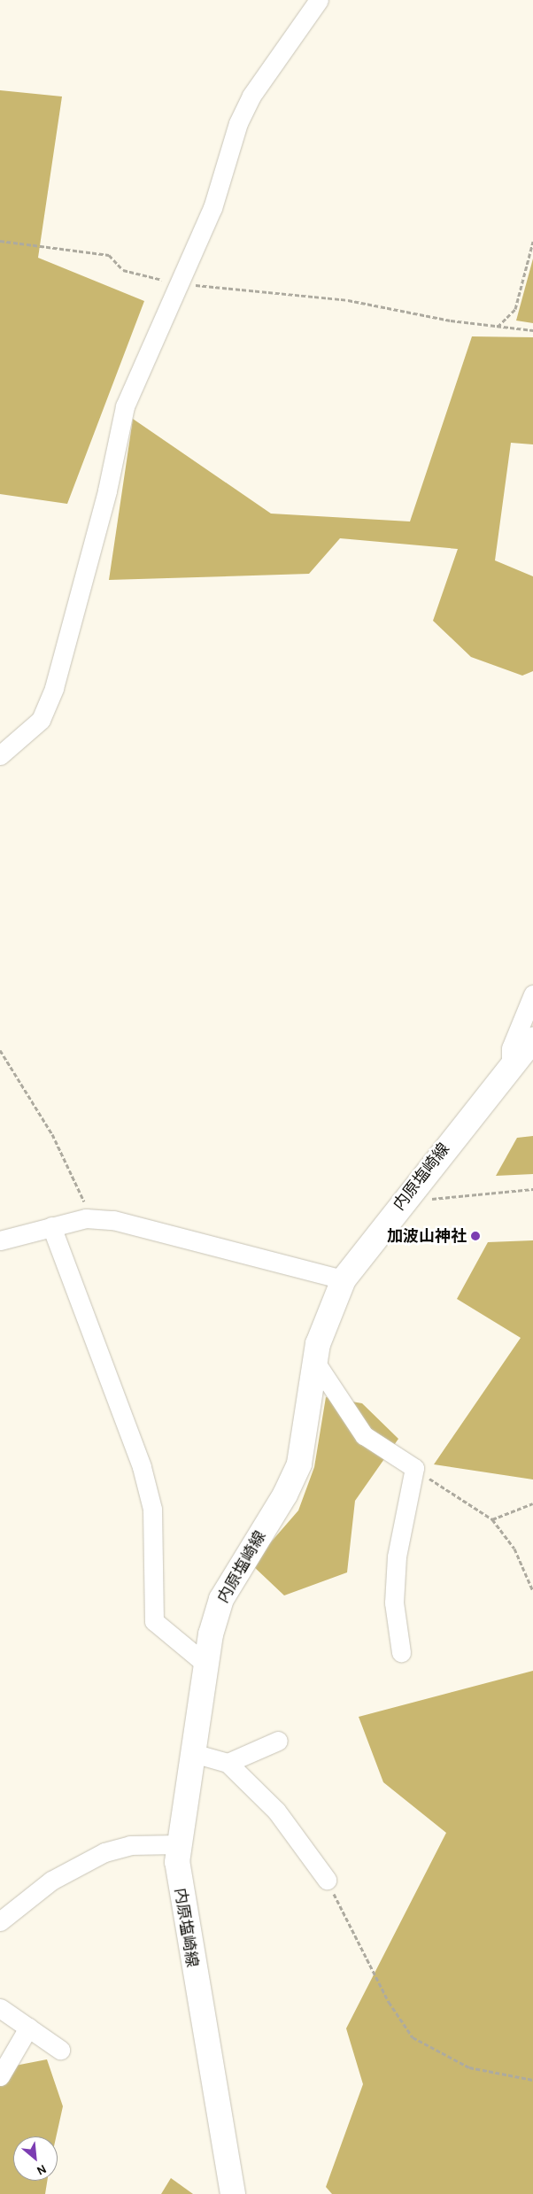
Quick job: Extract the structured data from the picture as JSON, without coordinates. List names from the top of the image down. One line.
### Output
{"streets":{"main road":["内原塩崎線"]},"places":["加波山神社"],"north":"bottom right"}
